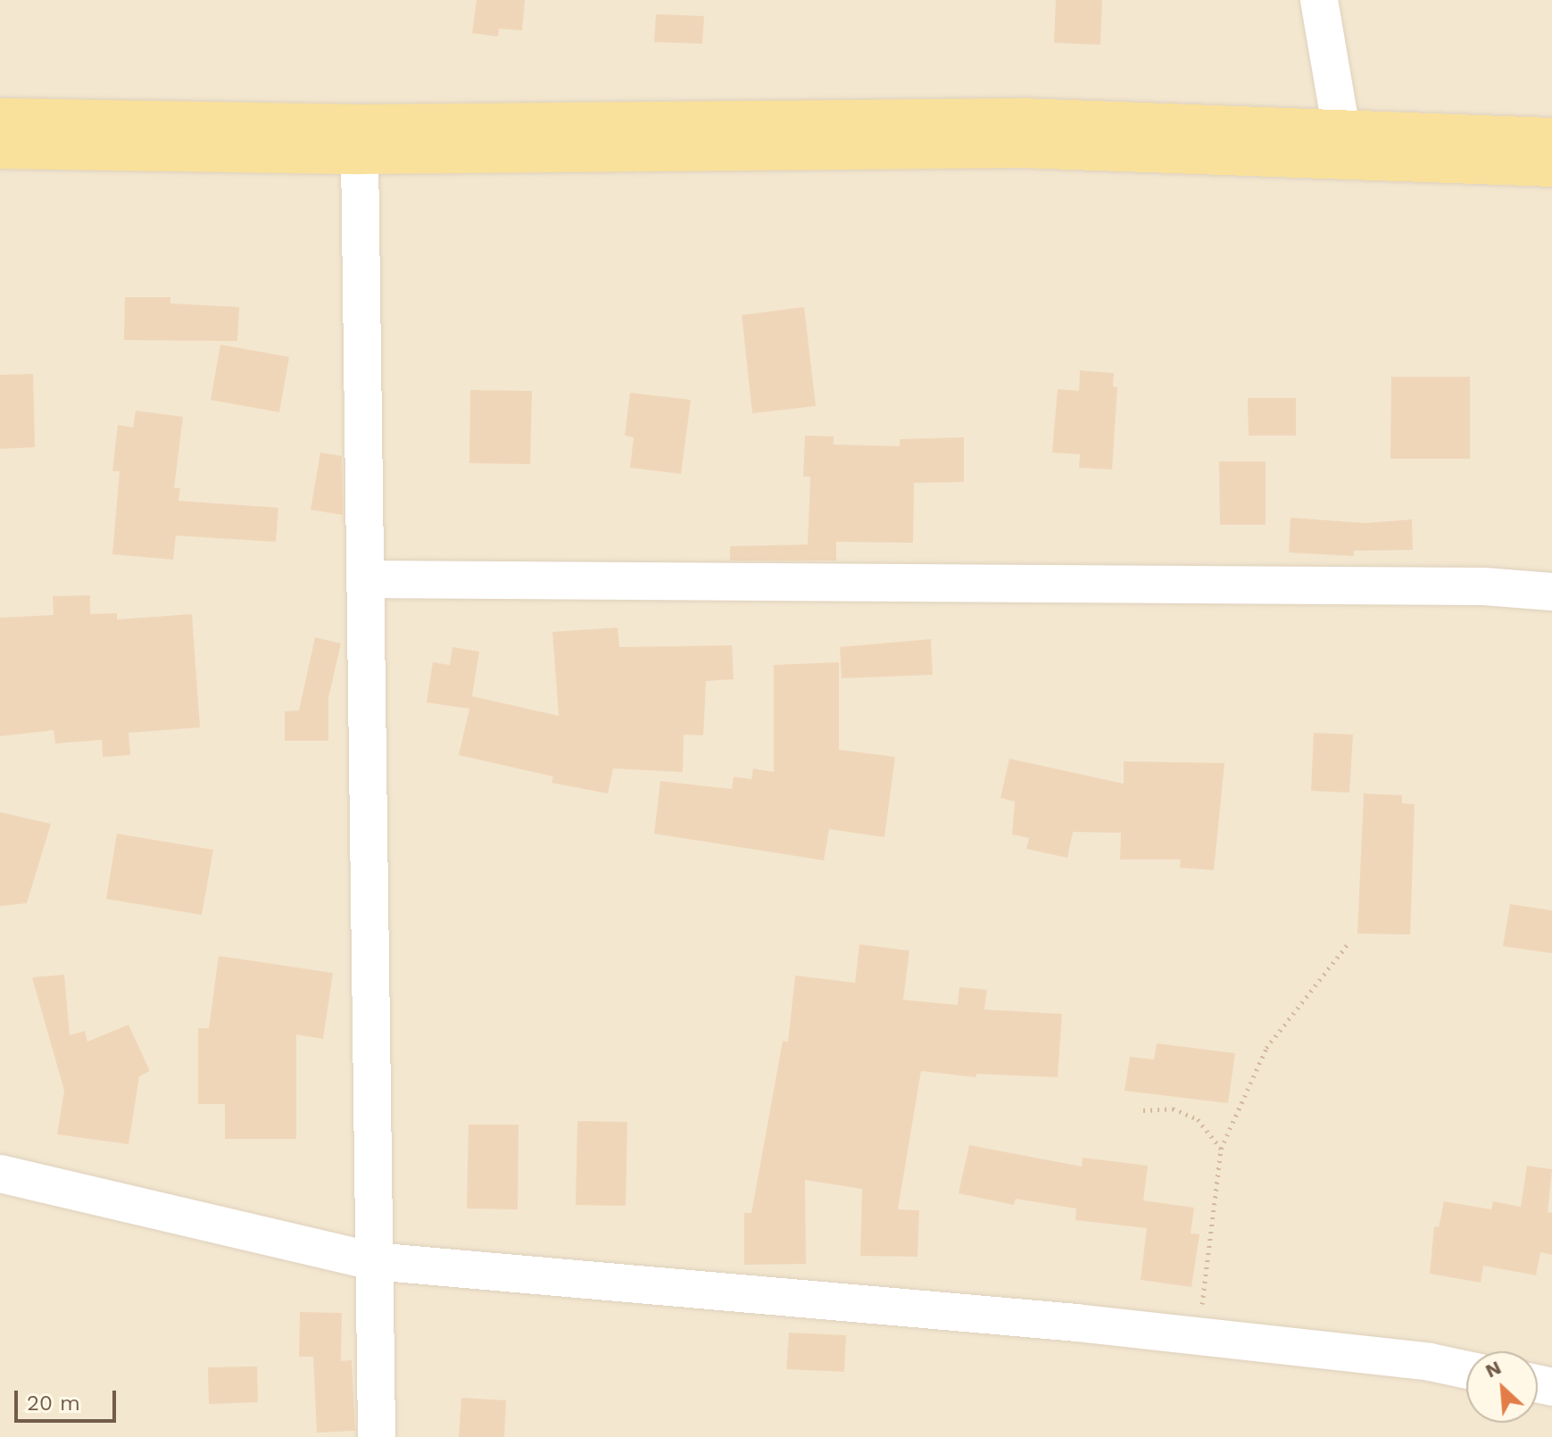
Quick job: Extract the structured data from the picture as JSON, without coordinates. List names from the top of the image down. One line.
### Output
{"scale_bar":"20 m","north":"top left"}
